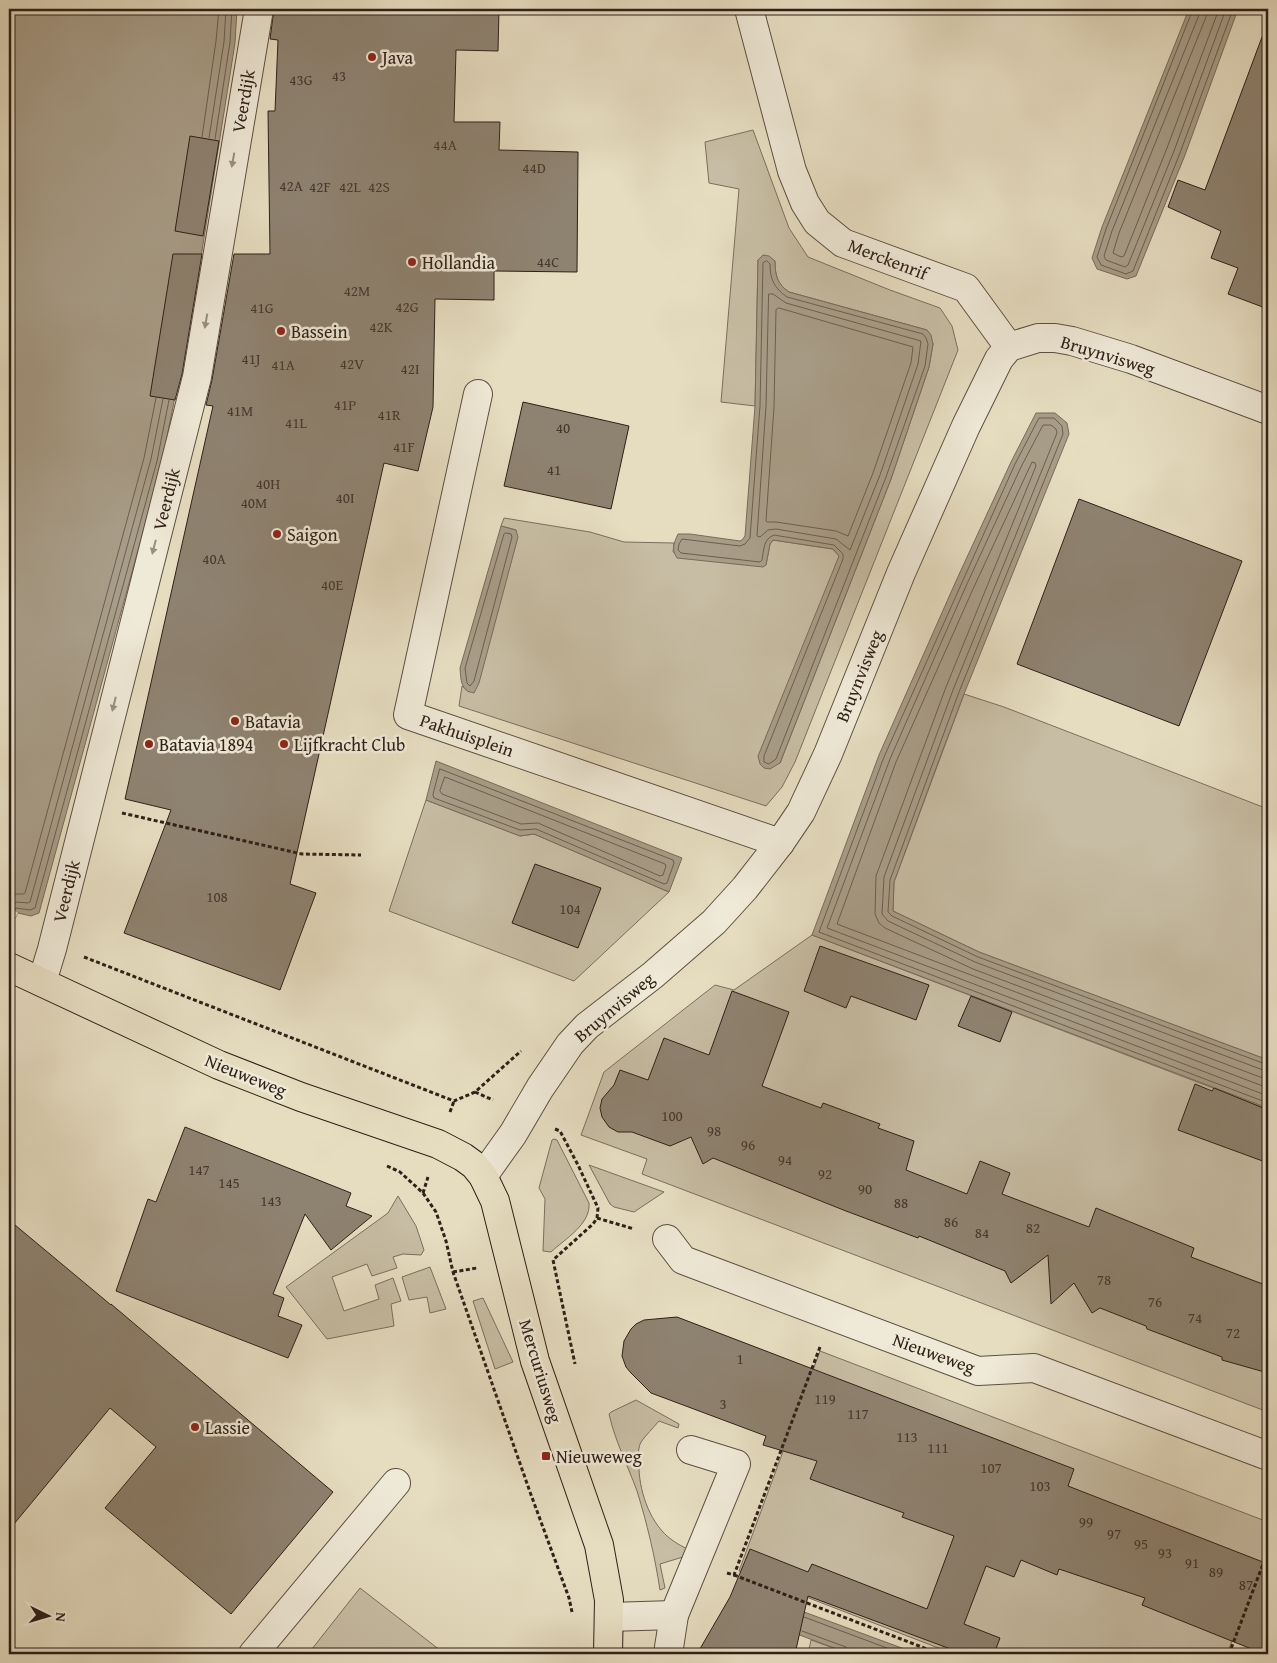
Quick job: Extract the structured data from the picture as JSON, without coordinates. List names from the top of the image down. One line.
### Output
{"streets":{"main road":["Nieuweweg","Mercuriusweg"],"street":["Veerdijk","Merckenrif","Bruynvisweg","Pakhuisplein"]},"crossings":[["Veerdijk","Nieuweweg"],["Merckenrif","Bruynvisweg"],["Bruynvisweg","Pakhuisplein"],["Bruynvisweg","Nieuweweg"],["Bruynvisweg","Mercuriusweg"],["Nieuweweg","Mercuriusweg"]],"one_way":["Veerdijk"],"places":{"other":["Java","Hollandia","Bassein","Saigon","Batavia","Batavia 1894","Lijfkracht Club","Lassie"],"transit":["Nieuweweg"]},"house_numbers":["43","43G","44A","44D","42A","42F","42L","42S","44C","42M","42G","41G","42K","41J","42V","41A","42I","41P","41M","41R","41L","40","41F","41","40H","40I","40M","40A","40E","108","104","100","98","96","94","147","92","145","90","143","88","86","82","84","78","76","74","72","1","119","3","117","113","111","107","103","99","97","95","93","91","89","87"],"north":"right"}
